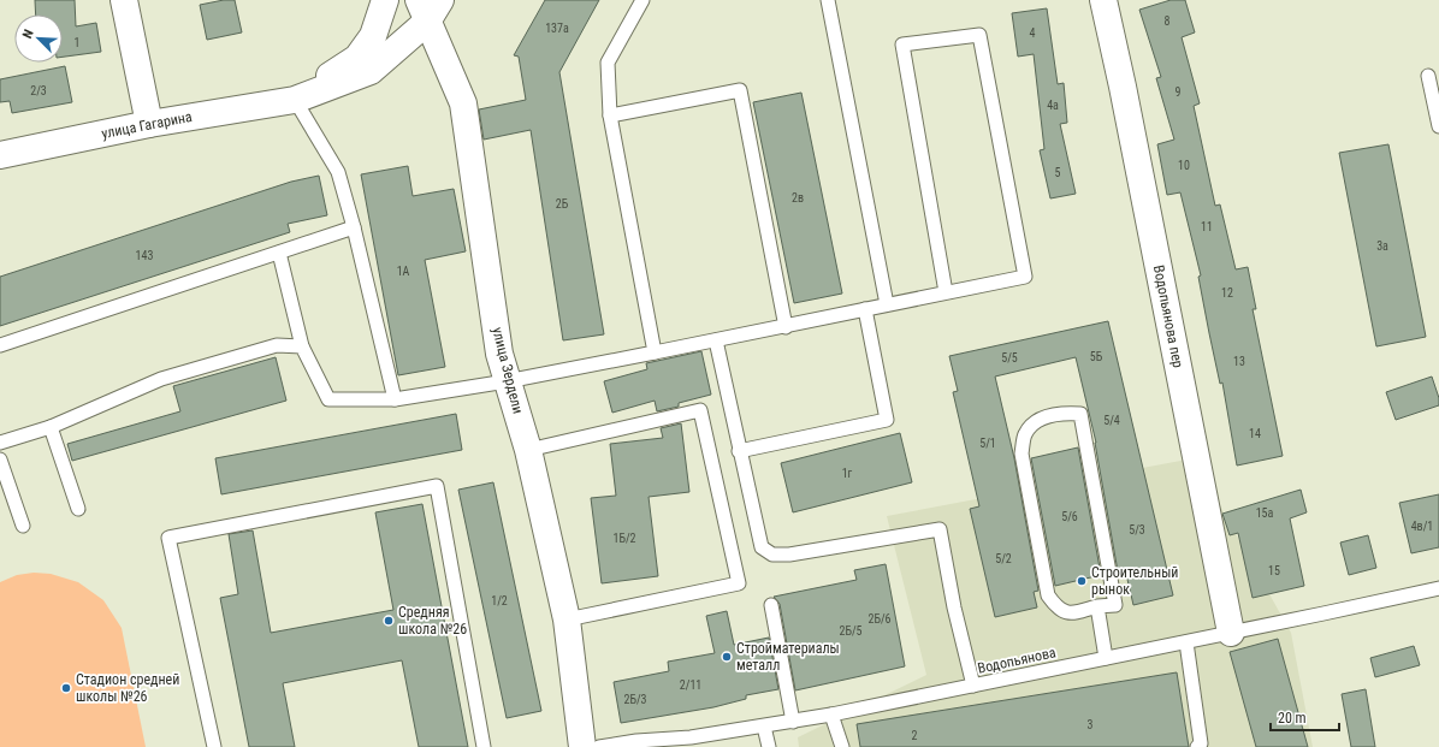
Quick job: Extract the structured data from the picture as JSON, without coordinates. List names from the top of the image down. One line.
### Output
{"streets":{"street":["улица Гагарина","Водопьянова пер","улица Зердели"],"lane":["Водопьянова"]},"crossings":[["улица Гагарина","улица Зердели"],["Водопьянова пер","Водопьянова"]],"places":["Строительный рынок","Средняя школа №26","Стройматериалы металл","Стадион средней школы №26"],"house_numbers":["8","137а","4","1","2/3","9","4а","10","5","2в","2Б","11","3а","143","1А","12","5Б","5/5","13","5/4","14","5/1","1г","15а","5/6","4в/1","5/3","1Б/2","5/2","15","1/2","2Б/6","2Б/5","2/11","2Б/3","3","2"],"scale_bar":"20 m","north":"top left"}
